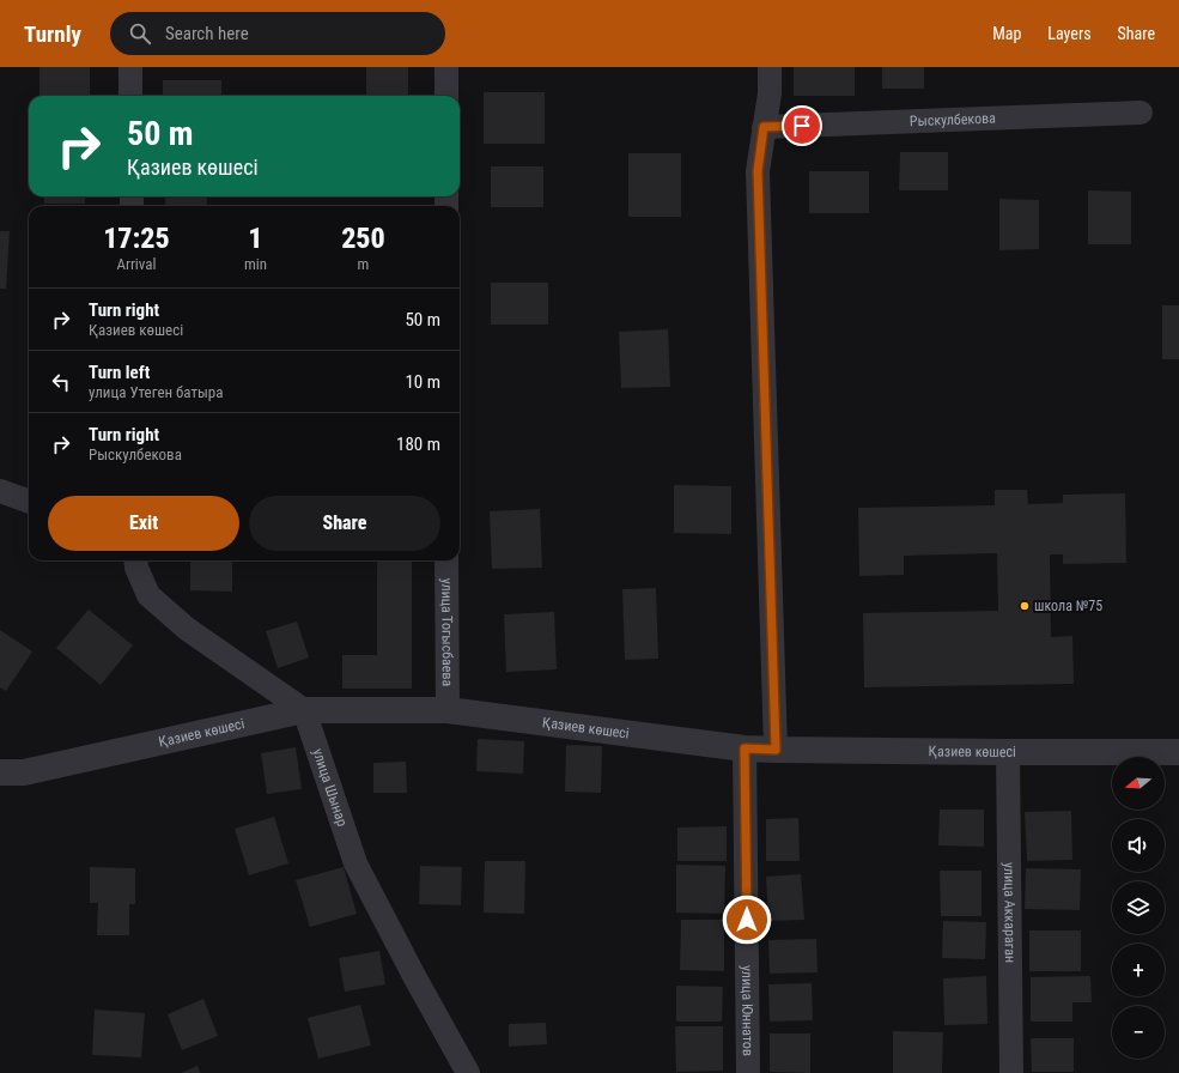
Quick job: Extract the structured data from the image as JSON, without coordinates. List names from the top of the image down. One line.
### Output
{"streets":{"street":["Рыскулбекова","улица Тогысбаева","Қазиев көшесі","улица Шынар","улица Аккараган","улица Юннатов"]},"crossings":[["улица Тогысбаева","Қазиев көшесі"],["Қазиев көшесі","улица Шынар"],["Қазиев көшесі","улица Аккараган"],["Қазиев көшесі","улица Юннатов"]],"places":["школа №75"],"north":"left","page":{"header":"Turnly","search":"Search here","nav":["Map","Layers","Share"],"turn":["50 m","Қазиев көшесі"],"eta":["17:25","Arrival","1","min","250","m"],"list":[{"name":"Turn right","note":"Қазиев көшесі","value":"50 m"},{"name":"Turn left","note":"улица Утеген батыра","value":"10 m"},{"name":"Turn right","note":"Рыскулбекова","value":"180 m"}],"buttons":["Exit","Share"],"map_buttons":["+","−"]}}
